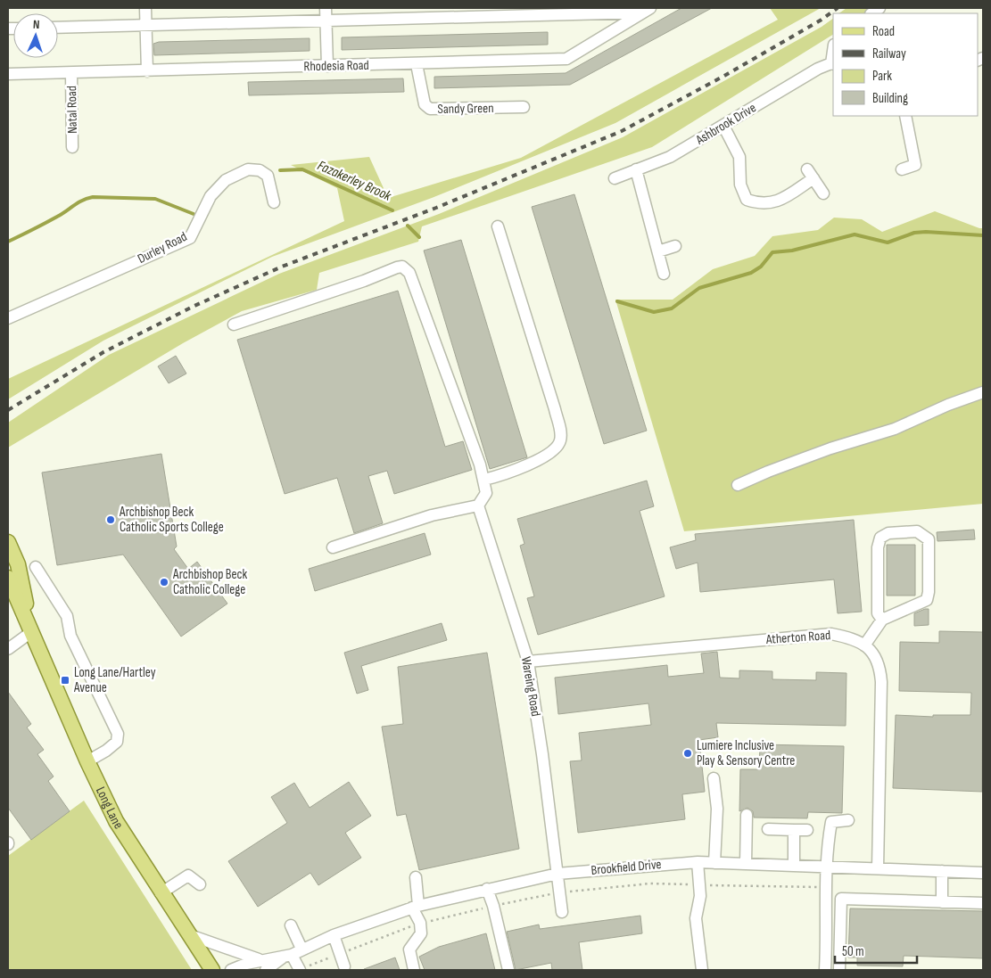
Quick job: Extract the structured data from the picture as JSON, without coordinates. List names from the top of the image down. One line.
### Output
{"streets":{"main road":["Long Lane"],"street":["Rhodesia Road","Sandy Green","Natal Road","Ashbrook Drive","Durley Road","Atherton Road","Wareing Road","Brookfield Drive"]},"crossings":[["Rhodesia Road","Sandy Green"],["Rhodesia Road","Natal Road"],["Atherton Road","Wareing Road"],["Atherton Road","Brookfield Drive"],["Wareing Road","Brookfield Drive"]],"water":["Fazakerley Brook"],"places":{"other":["Archbishop Beck Catholic Sports College","Archbishop Beck Catholic College","Lumiere Inclusive Play & Sensory Centre"],"transit":["Long Lane/Hartley Avenue"]},"legend":["Road","Railway","Park","Building"],"scale_bar":"50 m","north":"top"}
